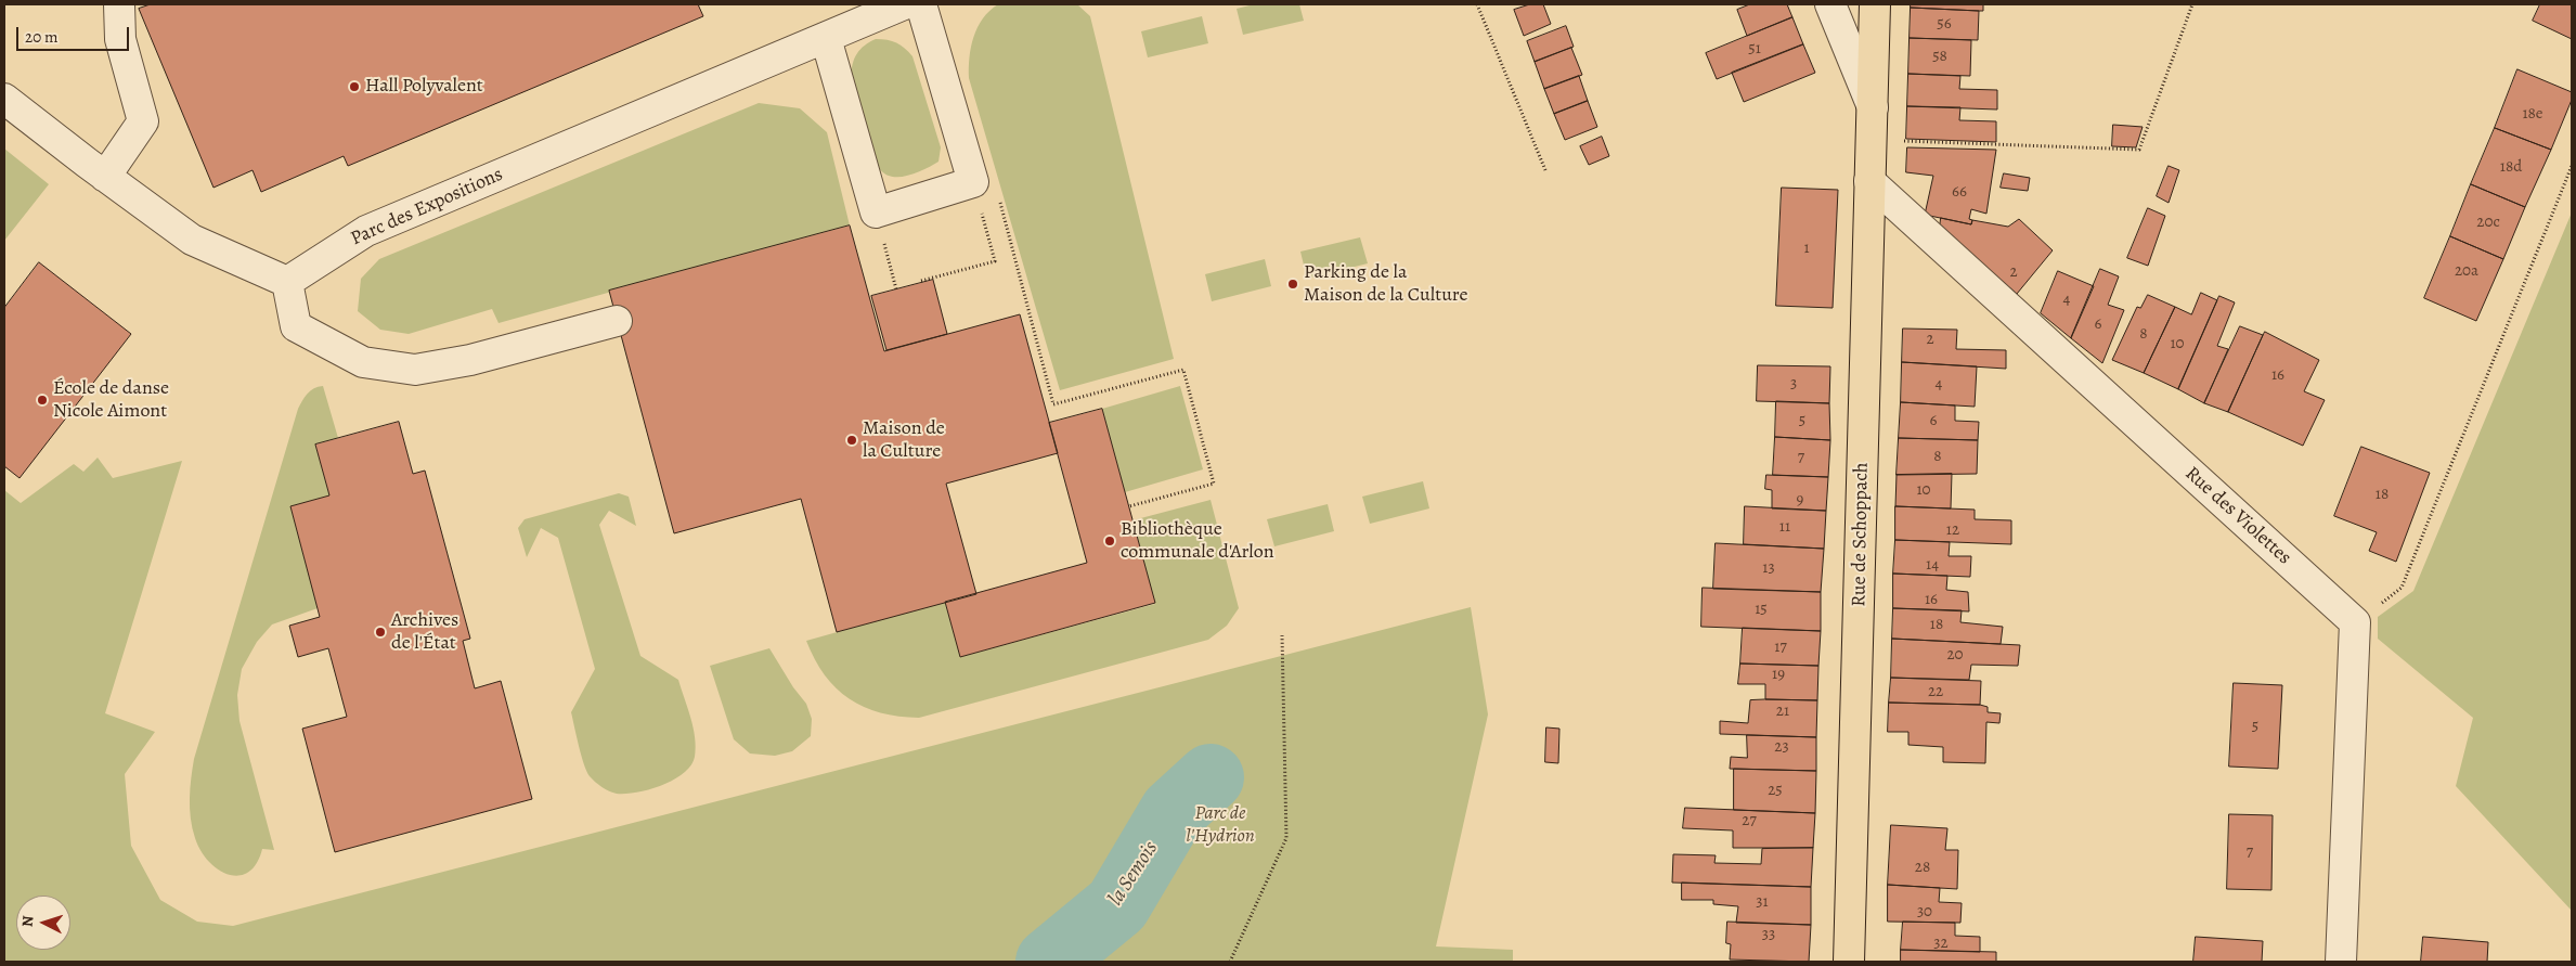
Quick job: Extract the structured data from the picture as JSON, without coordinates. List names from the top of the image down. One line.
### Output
{"streets":{"main road":["Rue de Schoppach"],"street":["Parc des Expositions","Rue des Violettes"]},"crossings":[["Rue des Violettes","Rue de Schoppach"]],"water":["la Semois"],"parks":["Parc de l'Hydrion"],"places":["Hall Polyvalent","Parking de la Maison de la Culture","École de danse Nicole Aimont","Maison de la Culture","Bibliothèque communale d'Arlon","Archives de l'État"],"house_numbers":["56","51","58","18e","18d","66","20c","1","20a","2","4","6","8","2","10","16","3","4","5","6","8","7","10","18","9","11","12","14","13","16","15","18","17","20","19","22","21","5","23","25","27","7","28","31","30","33","32"],"scale_bar":"20 m","north":"left"}
